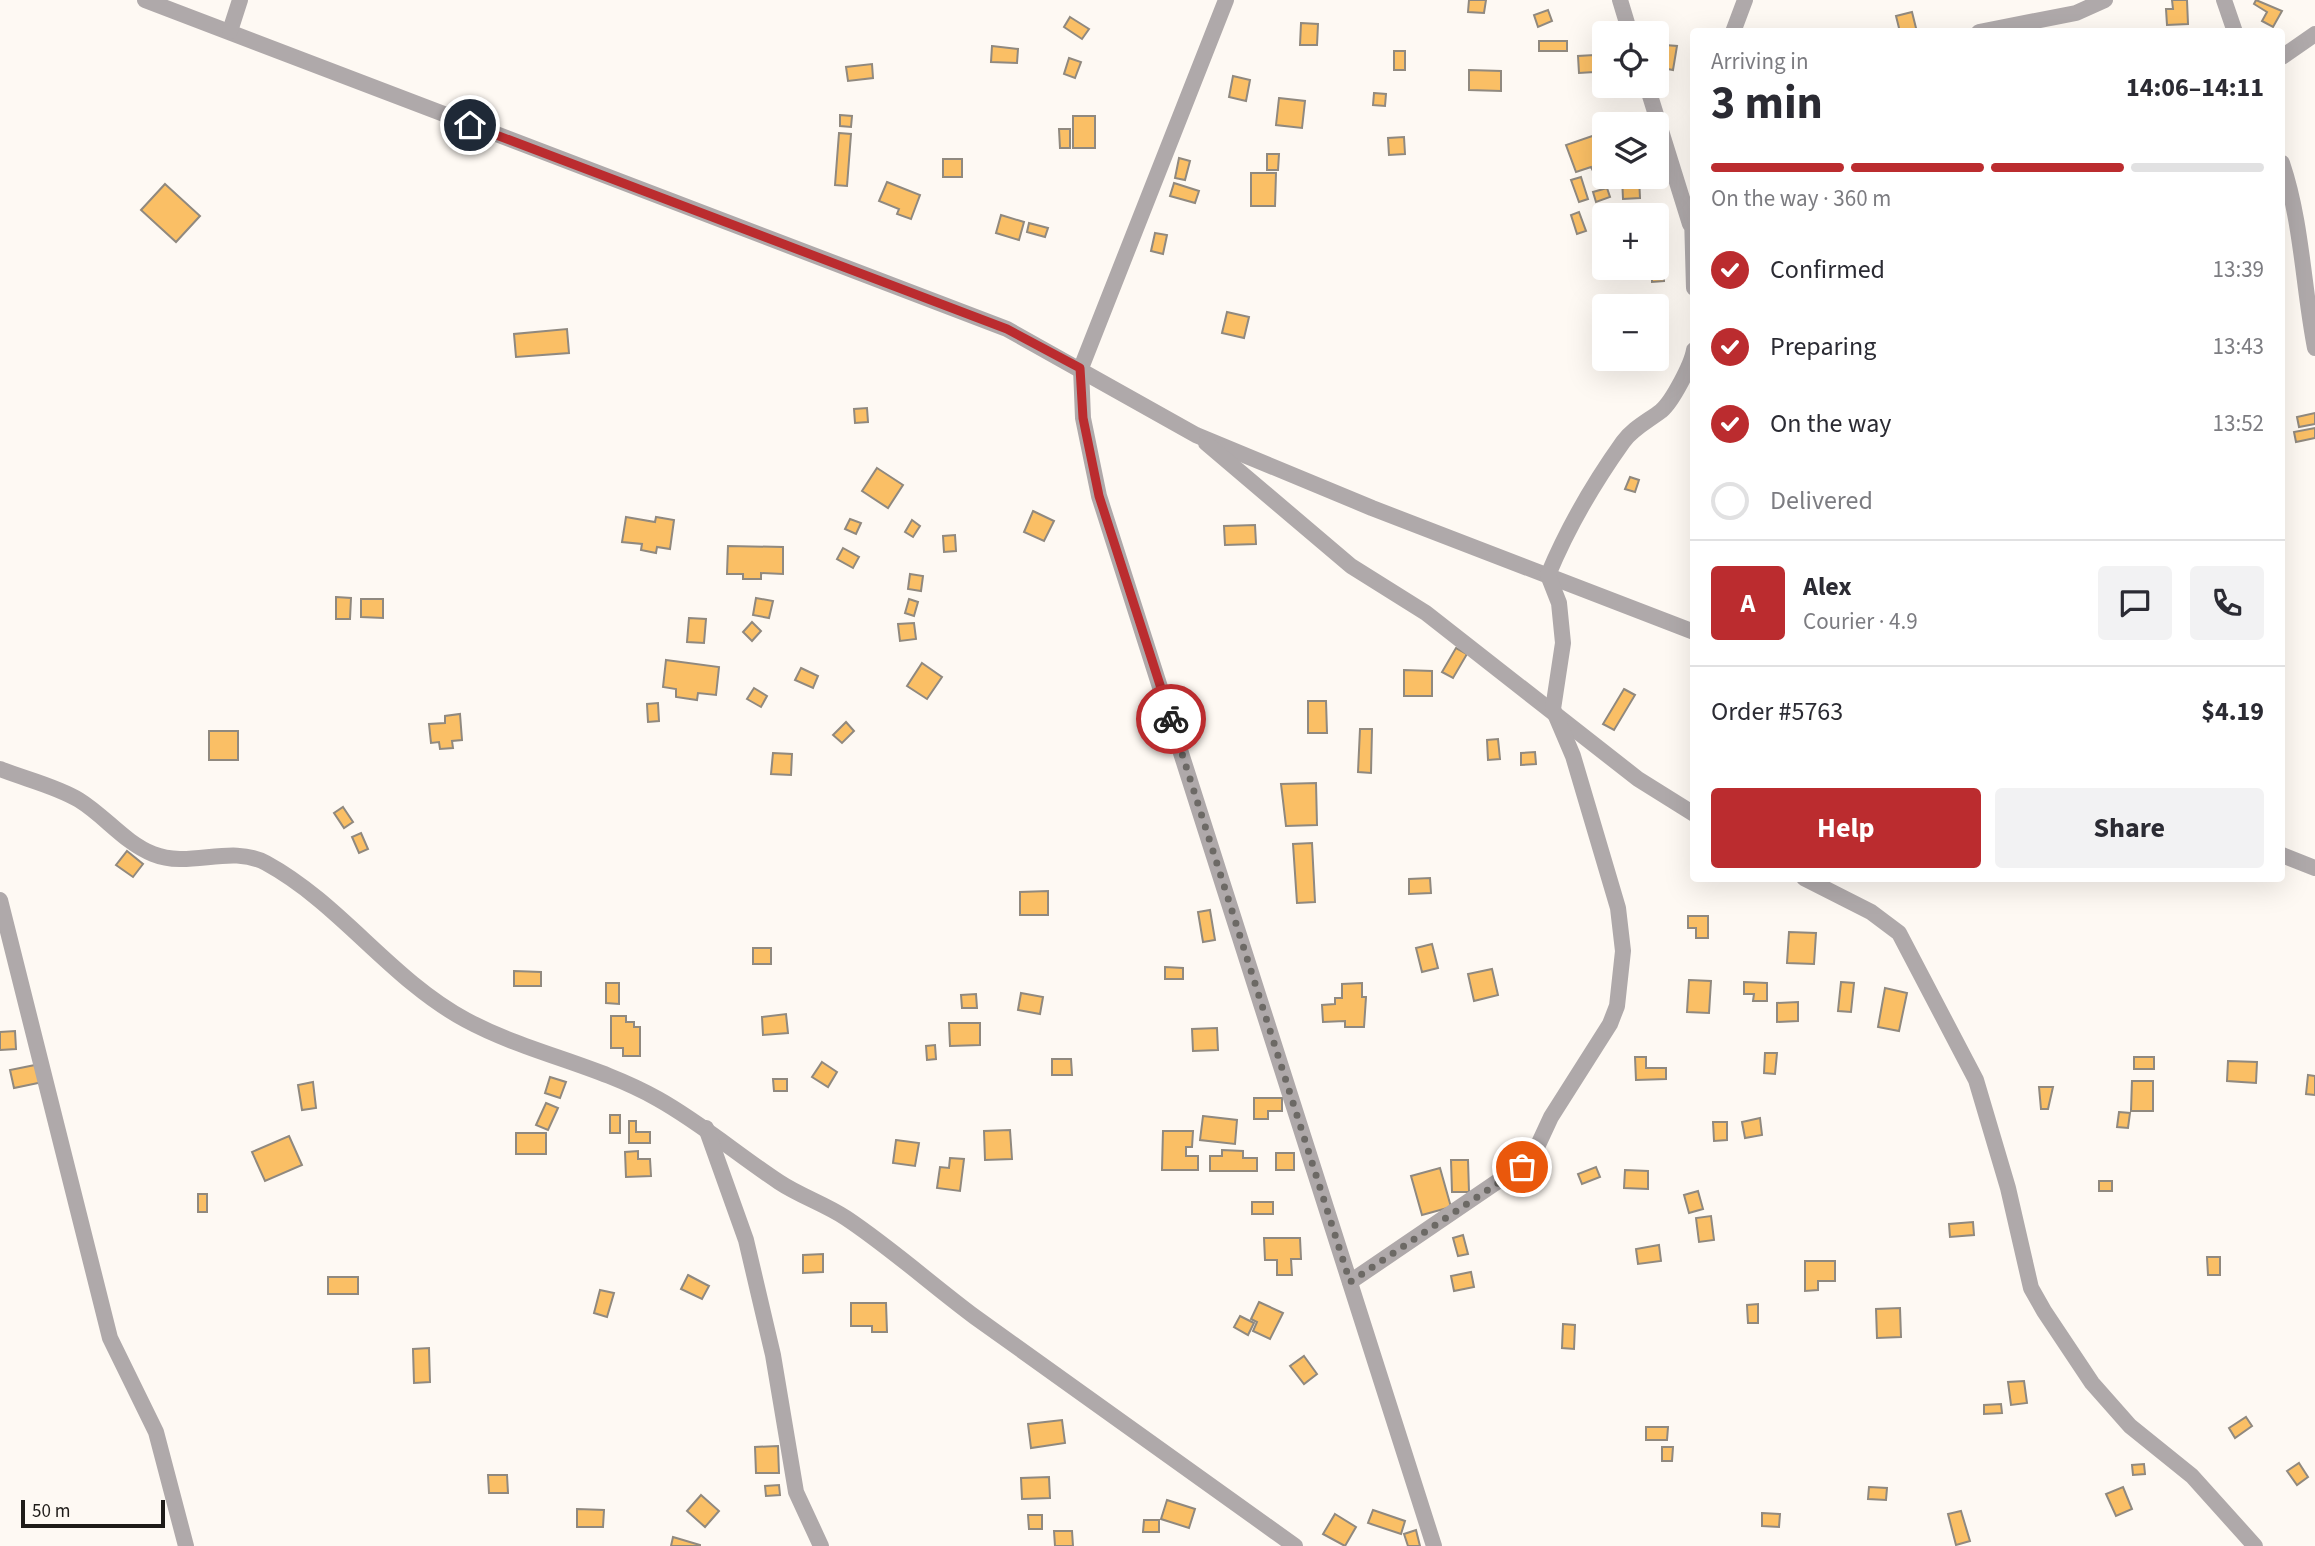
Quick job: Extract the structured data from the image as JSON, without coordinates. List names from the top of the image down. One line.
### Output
{"scale_bar":"50 m","page":{"map_buttons":["+","−"],"heading":["3 min","Arriving in","14:06–14:11"],"panel":["Alex","Courier · 4.9","Order #5763","$4.19"],"bar":"On the way · 360 m","list":[["Confirmed","13:39"],["Preparing","13:43"],["On the way","13:52"],"Delivered"],"round":"A","buttons":["Help","Share"],"scale":"50 m"}}
